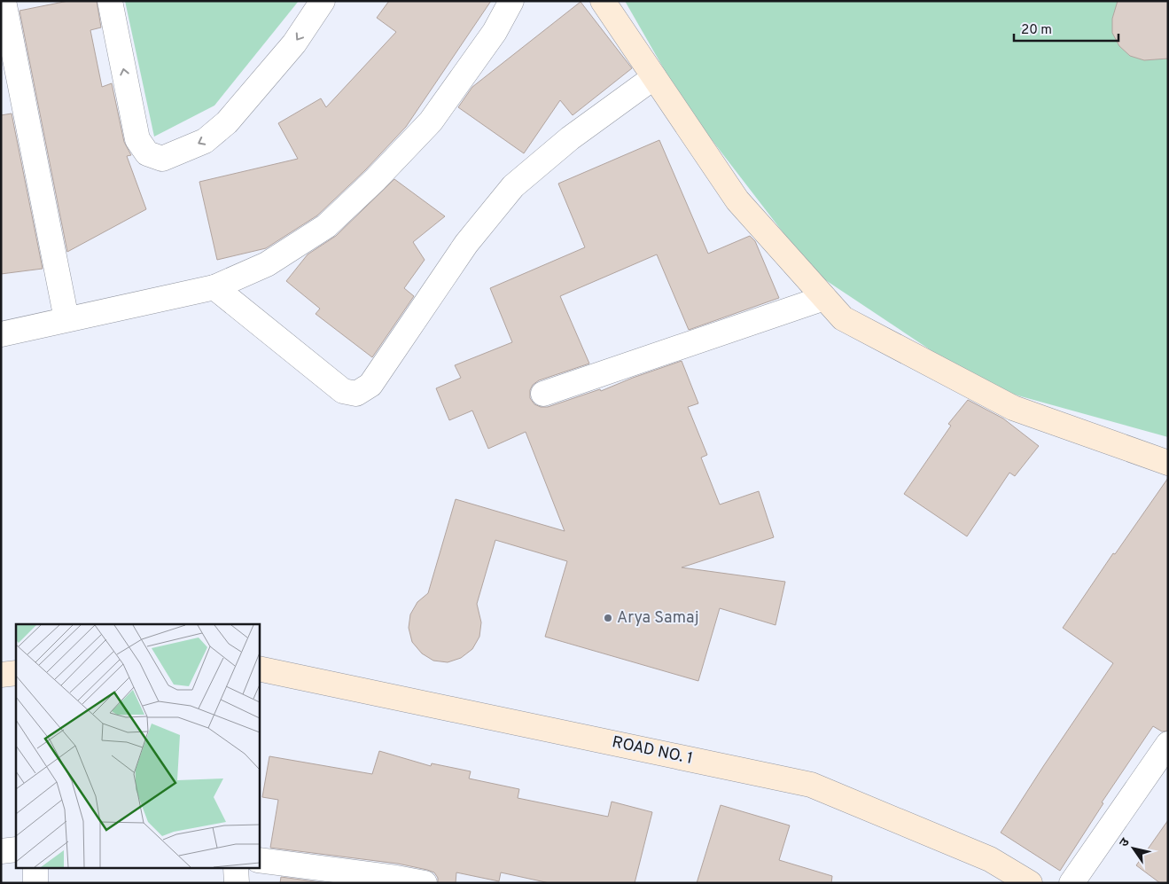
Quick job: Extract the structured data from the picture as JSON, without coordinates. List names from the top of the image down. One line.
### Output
{"streets":{"street":["ROAD NO. 1"]},"places":["Arya Samaj"],"scale_bar":"20 m","north":"top left"}
